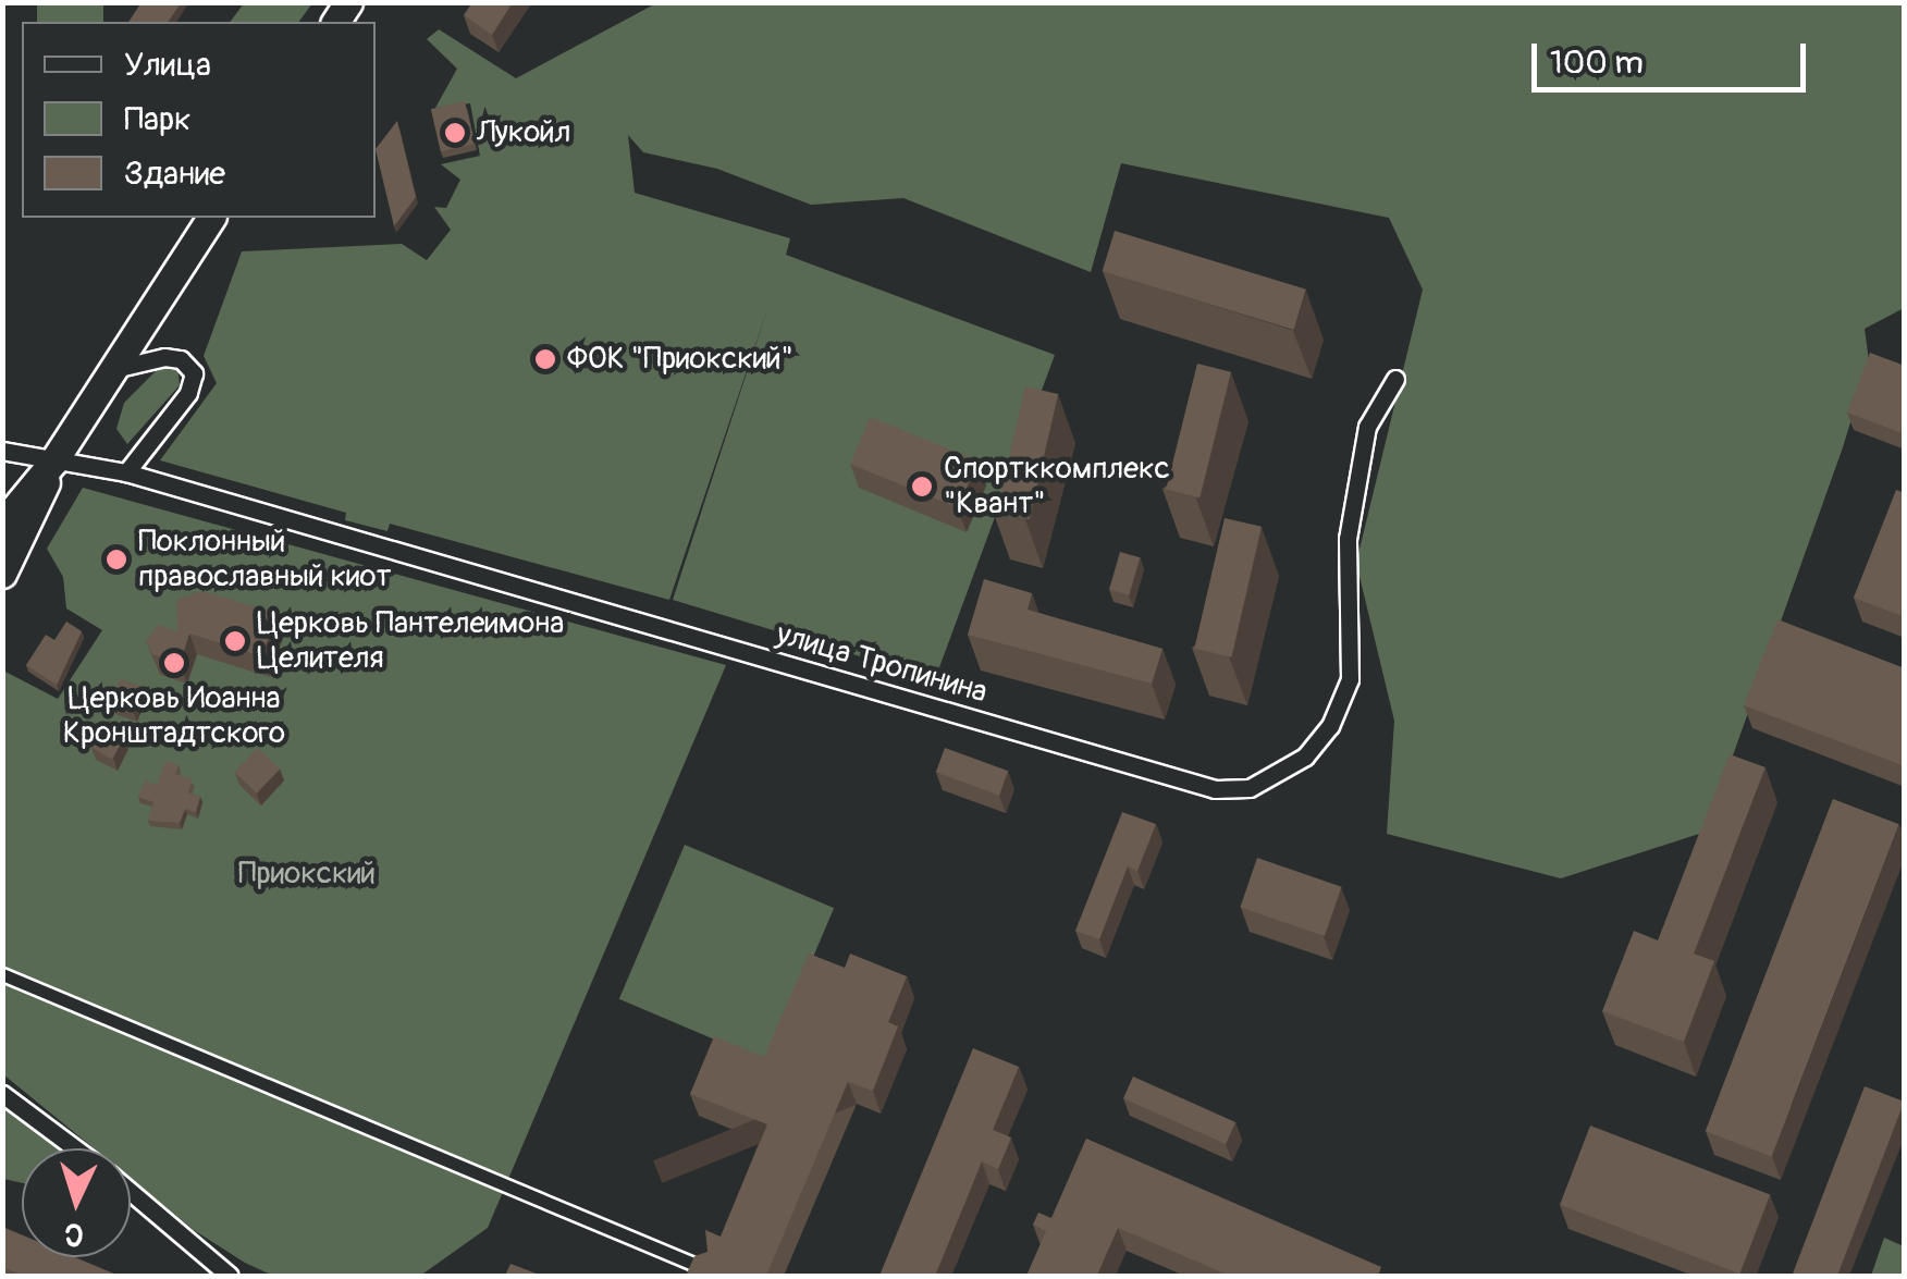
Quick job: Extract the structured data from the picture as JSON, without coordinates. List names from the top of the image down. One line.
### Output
{"streets":{"street":["улица Тропинина"]},"parks":["Приокский"],"places":["Лукойл","ФОК \"Приокский\"","Спортккомплекс \"Квант\"","Поклонный православный киот","Церковь Пантелеимона Целителя","Церковь Иоанна Кронштадтского"],"legend":["Улица","Парк","Здание"],"scale_bar":"100 m","north":"bottom"}
